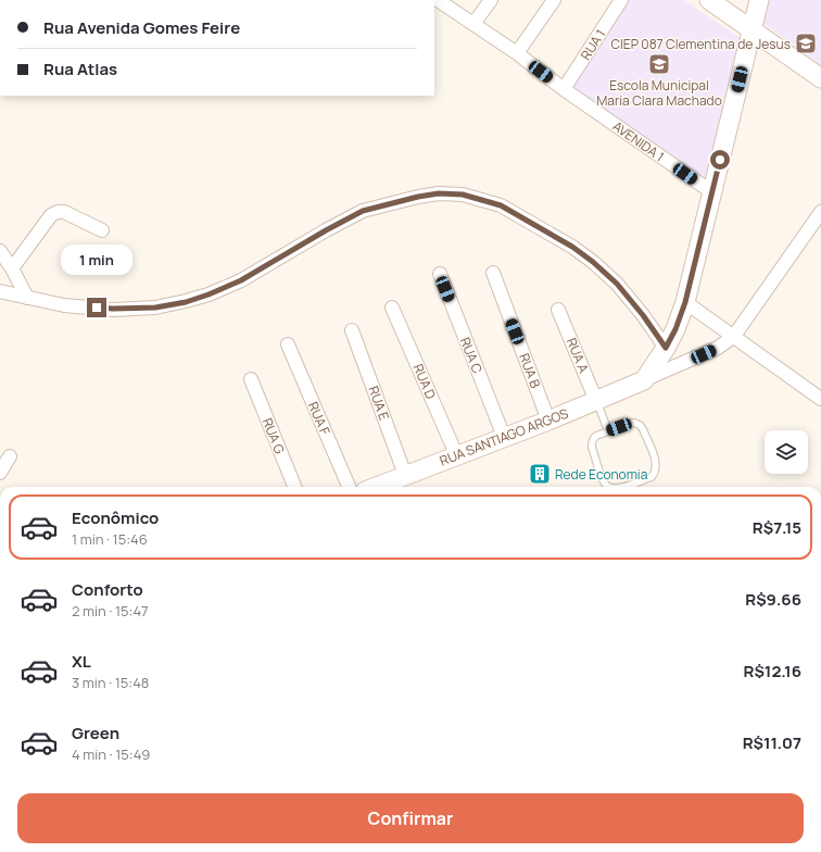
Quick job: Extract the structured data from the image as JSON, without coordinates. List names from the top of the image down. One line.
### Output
{"streets":{"street":["RUA 1","AVENIDA 1","RUA C","RUA A","RUA B","RUA D","RUA E","RUA F","RUA G","RUA SANTIAGO ARGOS"]},"crossings":[["RUA 1","AVENIDA 1"],["RUA C","RUA SANTIAGO ARGOS"],["RUA A","RUA SANTIAGO ARGOS"],["RUA B","RUA SANTIAGO ARGOS"],["RUA D","RUA SANTIAGO ARGOS"],["RUA E","RUA SANTIAGO ARGOS"]],"places":{"school or university":["CIEP 087 Clementina de Jesus","Escola Municipal Maria Clara Machado"],"building":["Rede Economia"]},"page":{"banner":["Rua Avenida Gomes Feire","Rua Atlas"],"bubble":"1 min","list":[{"name":"Econômico","note":"1 min · 15:46","value":"R$7.15"},{"name":"Conforto","note":"2 min · 15:47","value":"R$9.66"},{"name":"XL","note":"3 min · 15:48","value":"R$12.16"},{"name":"Green","note":"4 min · 15:49","value":"R$11.07"}],"buttons":"Confirmar"}}
